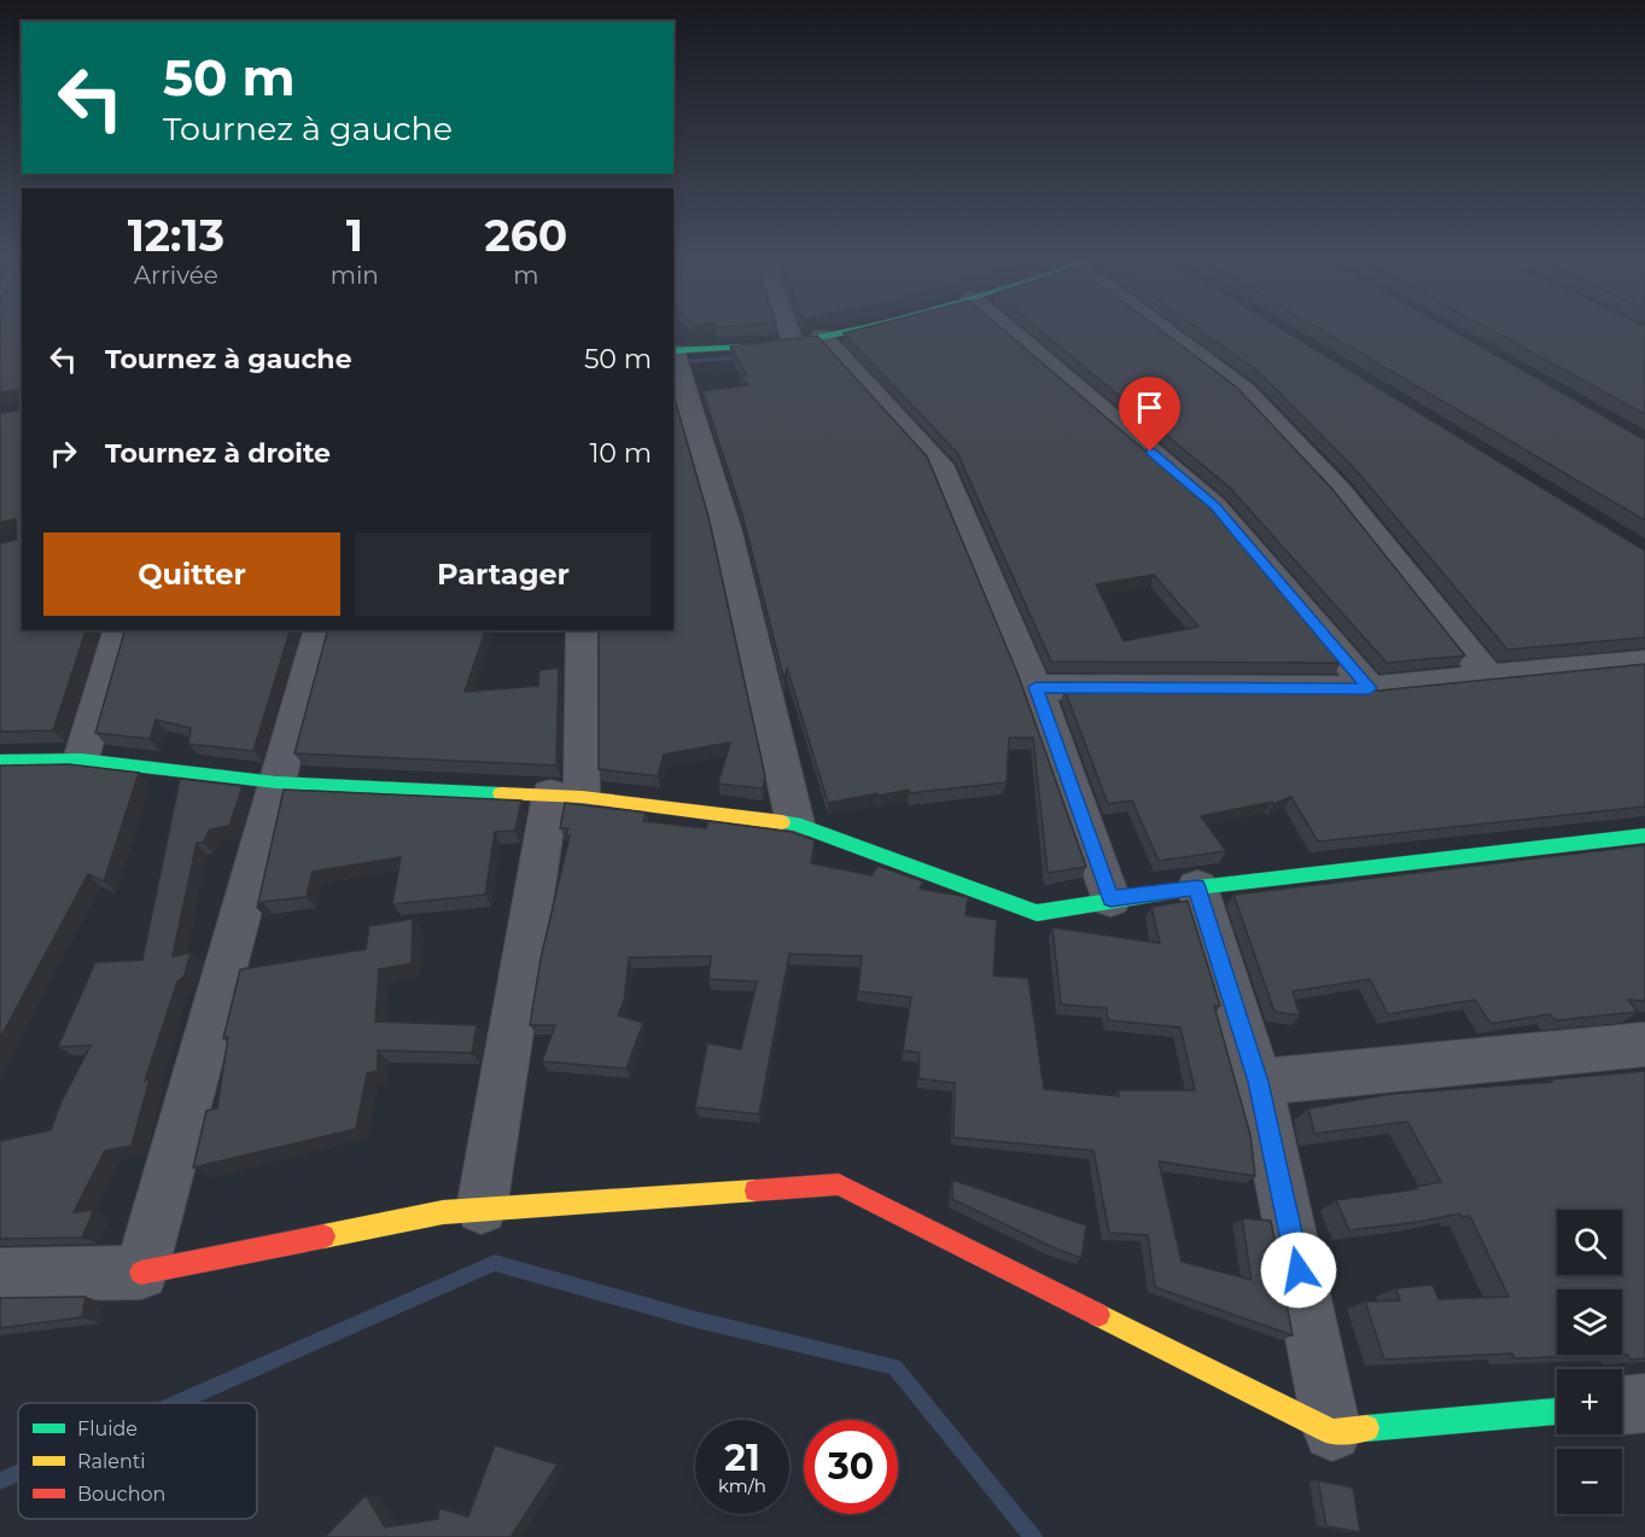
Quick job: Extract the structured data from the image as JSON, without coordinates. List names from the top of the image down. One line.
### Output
{"legend":["Fluide","Ralenti","Bouchon"],"page":{"turn":["50 m","Tournez à gauche"],"eta":["12:13","Arrivée","1","min","260","m"],"list":[{"name":"Tournez à gauche","value":"50 m"},{"name":"Tournez à droite","value":"10 m"}],"buttons":["Quitter","Partager"],"map_buttons":["+","−"],"speed":"21 km/h","limit":"30"}}
